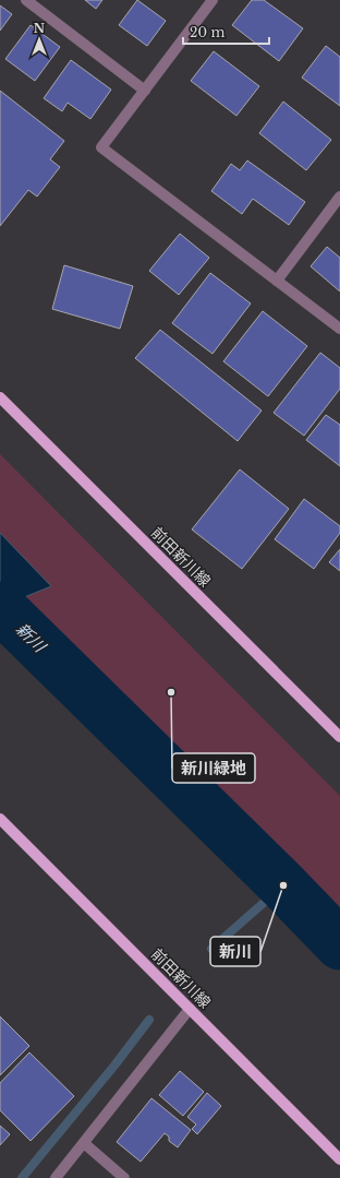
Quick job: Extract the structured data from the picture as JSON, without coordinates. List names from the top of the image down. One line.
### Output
{"streets":{"main road":["前田新川線"]},"water":["新川"],"places":["新川緑地","新川"],"scale_bar":"20 m","north":"top"}
